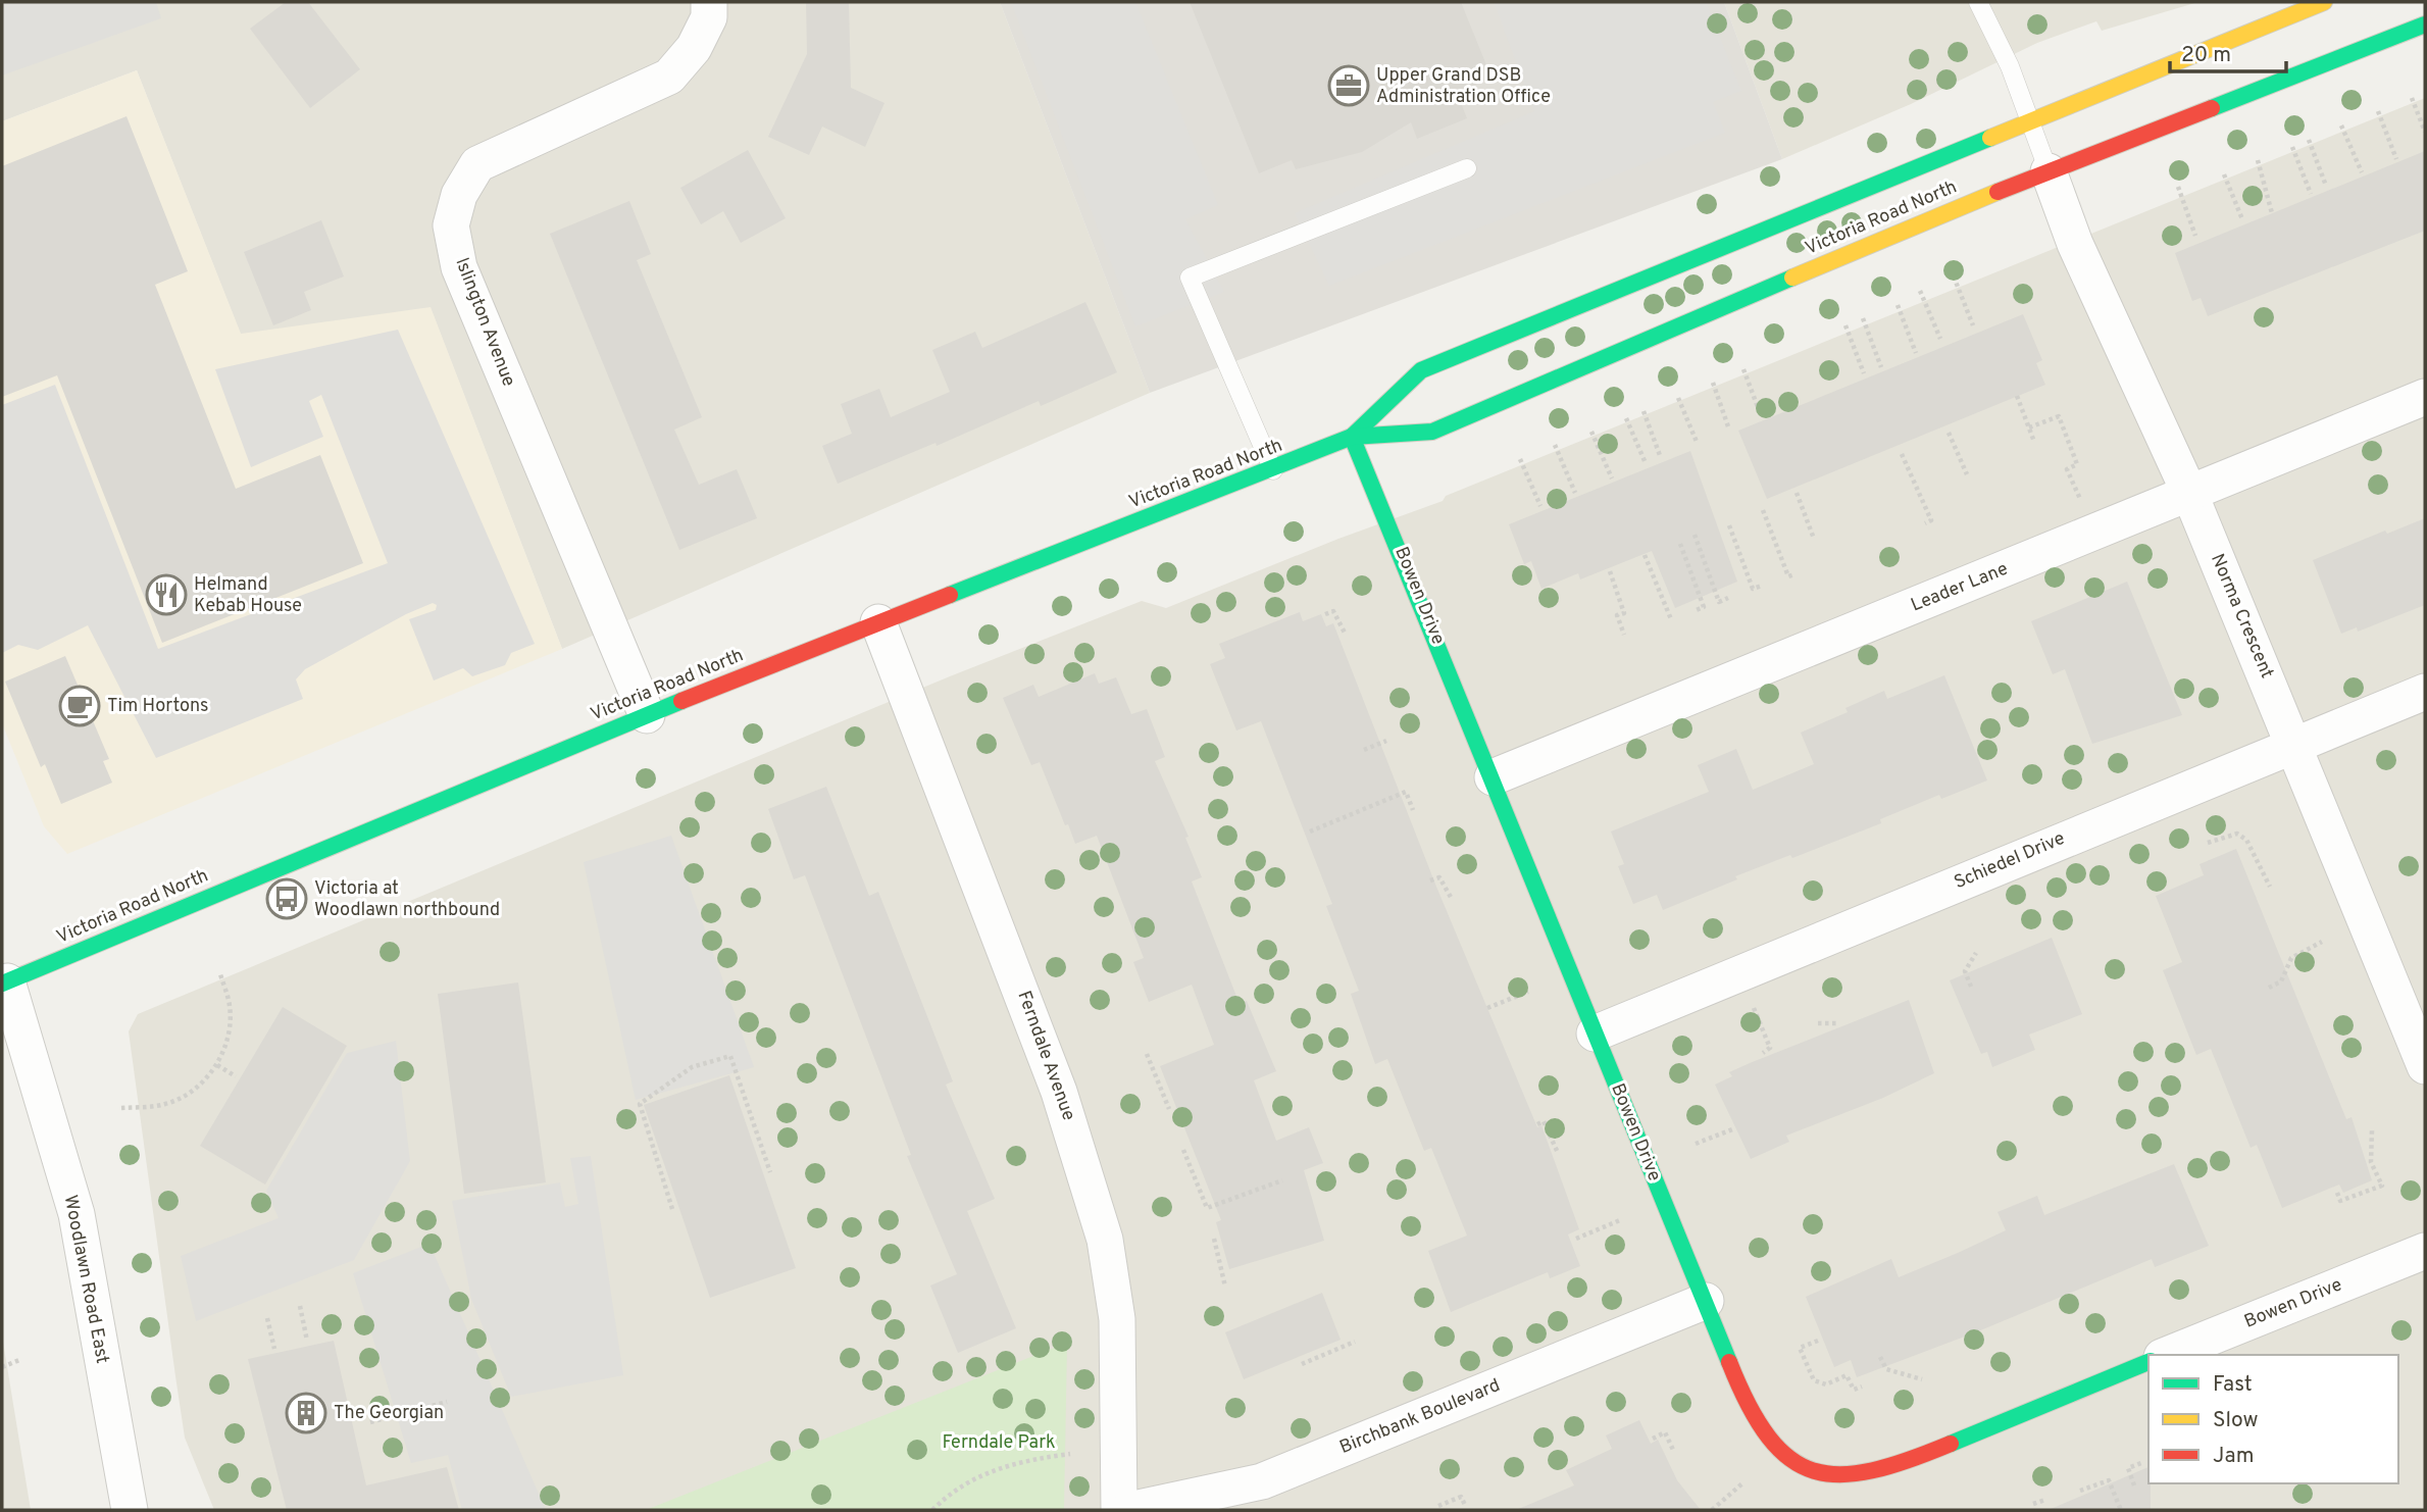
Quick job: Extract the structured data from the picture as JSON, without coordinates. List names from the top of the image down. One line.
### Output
{"streets":{"main road":["Victoria Road North","Bowen Drive"],"street":["Islington Avenue","Leader Lane","Norma Crescent","Schiedel Drive","Ferndale Avenue","Woodlawn Road East","Birchbank Boulevard"]},"crossings":[["Victoria Road North","Islington Avenue"],["Victoria Road North","Bowen Drive"],["Victoria Road North","Norma Crescent"],["Victoria Road North","Ferndale Avenue"],["Victoria Road North","Woodlawn Road East"],["Leader Lane","Bowen Drive"],["Leader Lane","Norma Crescent"],["Bowen Drive","Schiedel Drive"],["Bowen Drive","Birchbank Boulevard"],["Norma Crescent","Schiedel Drive"]],"parks":["Ferndale Park"],"places":{"office":["Upper Grand DSB Administration Office"],"restaurant":["Helmand Kebab House"],"cafe":["Tim Hortons"],"bus stop":["Victoria at Woodlawn northbound"],"building":["The Georgian"]},"legend":["Fast","Slow","Jam"],"scale_bar":"20 m"}
